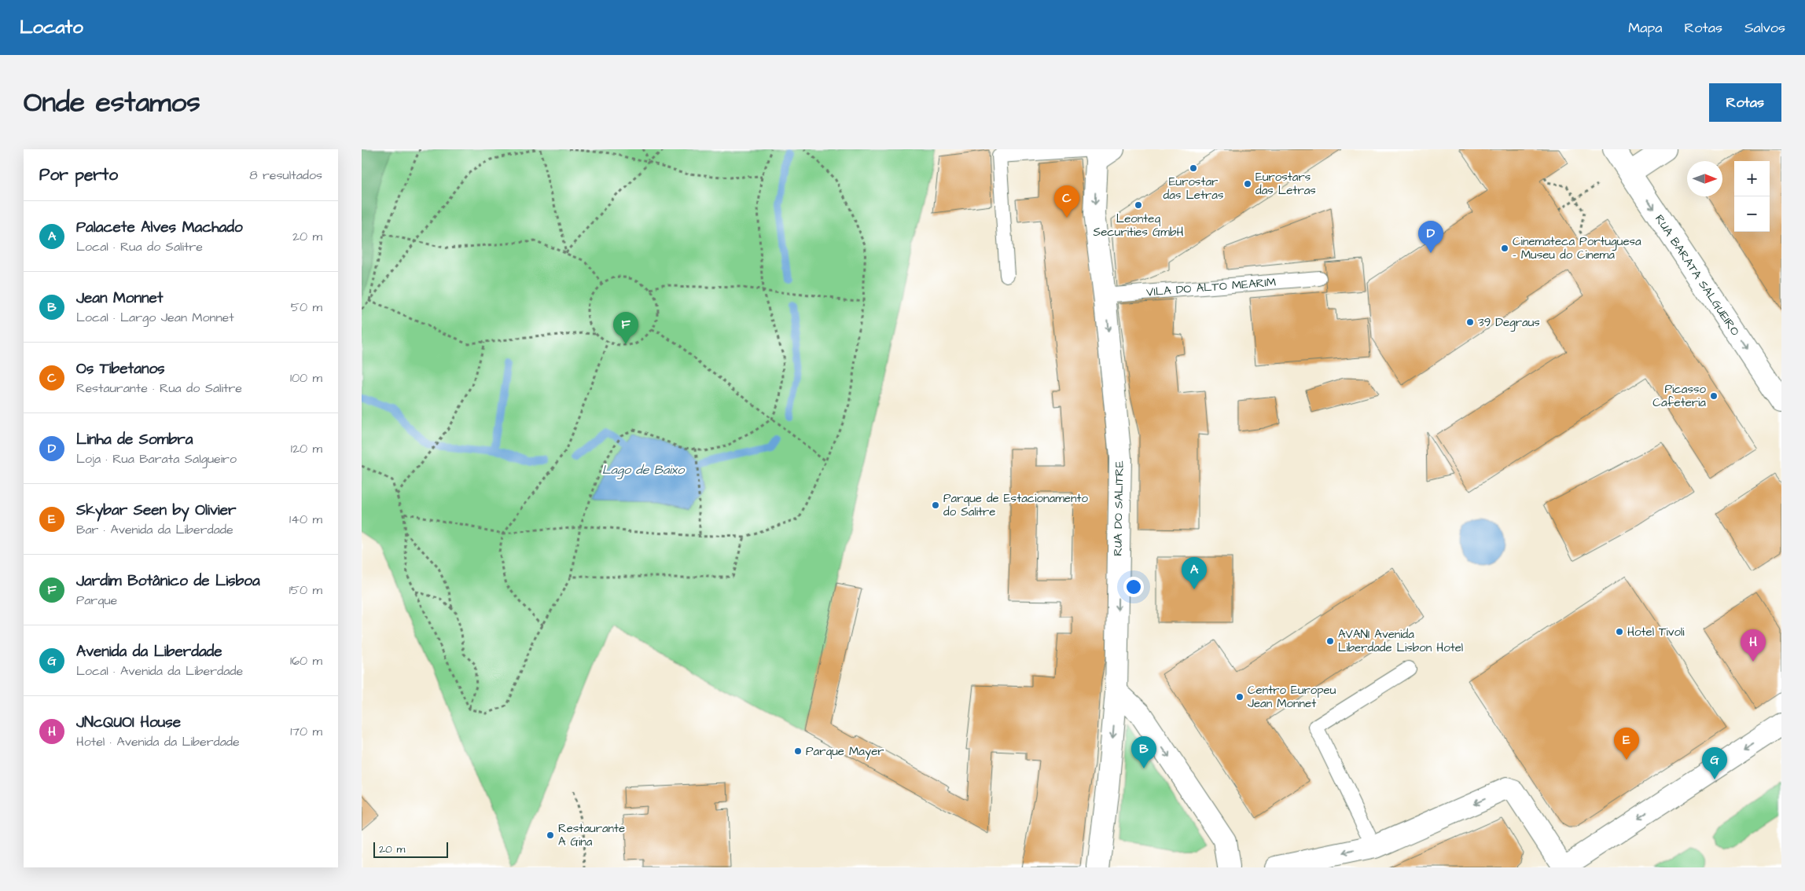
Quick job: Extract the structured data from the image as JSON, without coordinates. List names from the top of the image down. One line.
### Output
{"streets":{"street":["RUA BARATA SALGUEIRO","RUA DO SALITRE"],"lane":["VILA DO ALTO MEARIM"]},"crossings":[["VILA DO ALTO MEARIM","RUA DO SALITRE"]],"one_way":["RUA BARATA SALGUEIRO","RUA DO SALITRE"],"water":["Lago de Baixo"],"places":["Eurostar das Letras","Eurostars das Letras","Leonteq Securities GmbH","Cinemateca Portuguesa - Museu do Cinema","39 Degraus","Picasso Cafeteria","Parque de Estacionamento do Salitre","Hotel Tivoli","AVANI Avenida Liberdade Lisbon Hotel","Centro Europeu Jean Monnet","Parque Mayer","Restaurante A Gina"],"scale_bar":"20 m","north":"right","page":{"header":"Locato","nav":["Mapa","Rotas","Salvos"],"title":"Onde estamos","buttons":"Rotas","heading":["Por perto","8 resultados"],"map_buttons":["+","−"],"pins":["C","D","F","A","H","E","B","G"],"list":[{"mark":"A","name":"Palacete Alves Machado","note":"Local · Rua do Salitre","value":"20 m"},{"mark":"B","name":"Jean Monnet","note":"Local · Largo Jean Monnet","value":"50 m"},{"mark":"C","name":"Os Tibetanos","note":"Restaurante · Rua do Salitre","value":"100 m"},{"mark":"D","name":"Linha de Sombra","note":"Loja · Rua Barata Salgueiro","value":"120 m"},{"mark":"E","name":"Skybar Seen by Olivier","note":"Bar · Avenida da Liberdade","value":"140 m"},{"mark":"F","name":"Jardim Botânico de Lisboa","note":"Parque","value":"150 m"},{"mark":"G","name":"Avenida da Liberdade","note":"Local · Avenida da Liberdade","value":"160 m"},{"mark":"H","name":"JNcQUOI House","note":"Hotel · Avenida da Liberdade","value":"170 m"}],"scale":"20 m"}}
